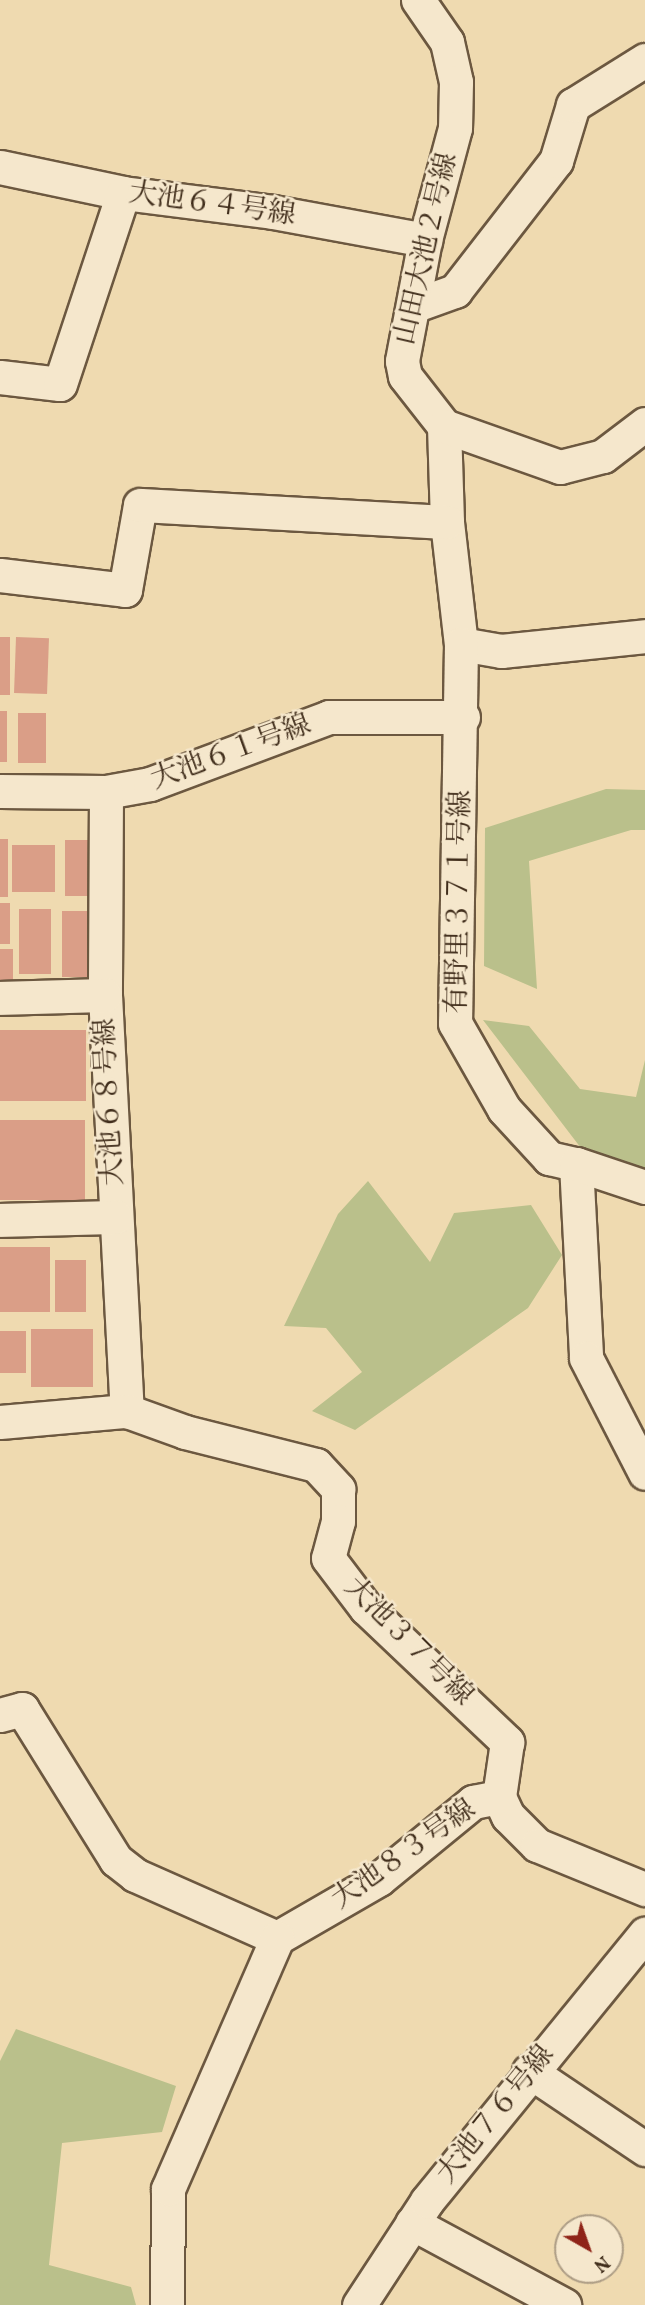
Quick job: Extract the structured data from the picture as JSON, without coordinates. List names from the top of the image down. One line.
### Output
{"streets":{"street":["大池６４号線","山田大池２号線","大池６１号線","有野里３７１号線","大池６８号線","大池３７号線","大池８３号線","大池７６号線"]},"crossings":[["大池６４号線","山田大池２号線"],["大池６１号線","有野里３７１号線"],["大池６１号線","大池６８号線"],["大池６８号線","大池３７号線"],["大池３７号線","大池８３号線"]],"north":"bottom right"}
